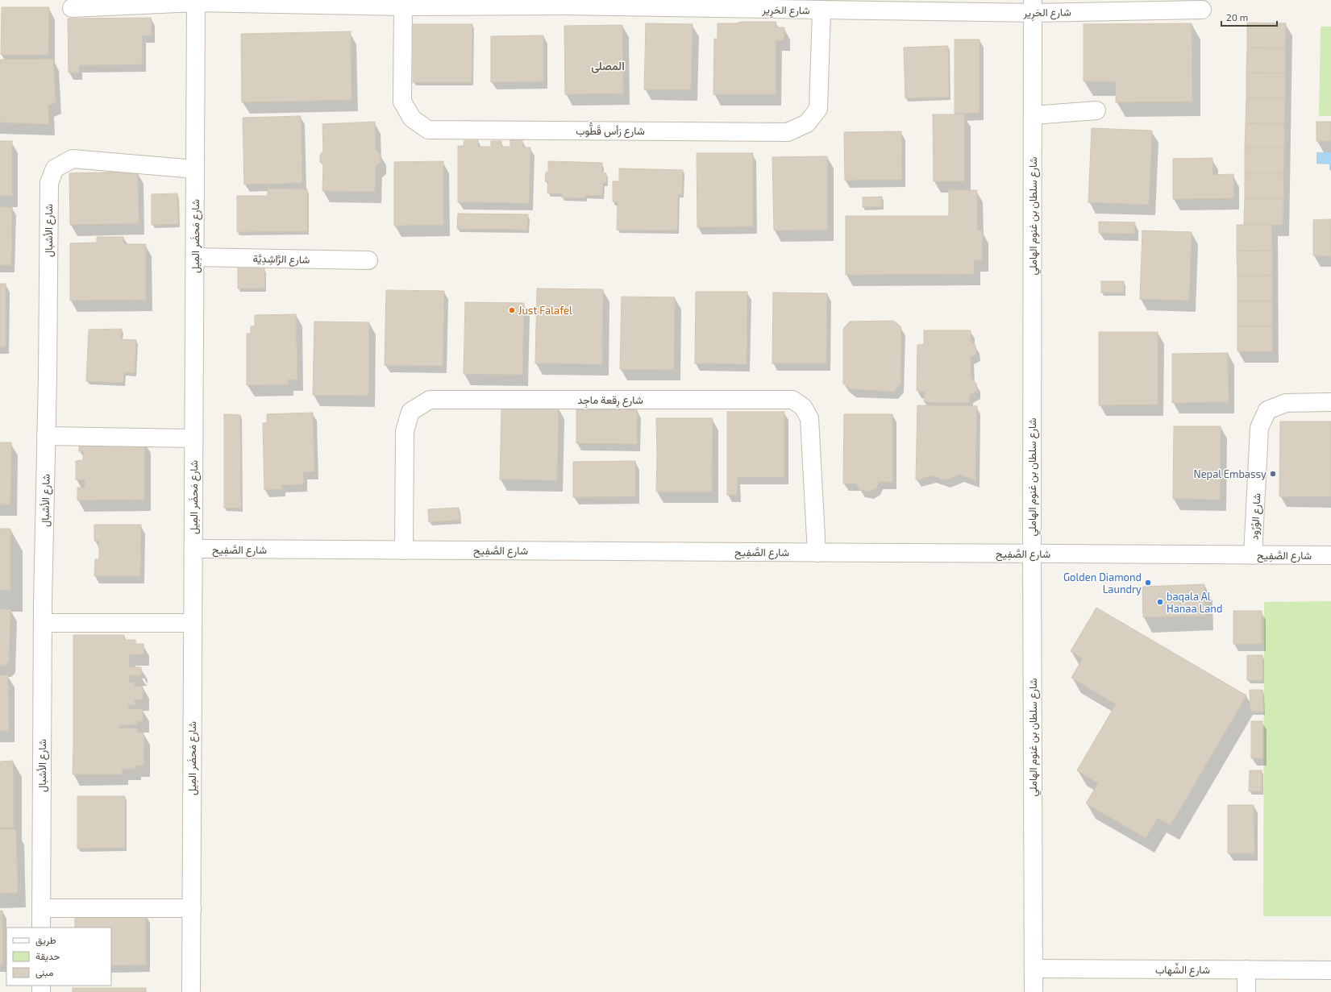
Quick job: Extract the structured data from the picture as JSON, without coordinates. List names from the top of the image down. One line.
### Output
{"streets":{"street":["شارع الحَرِير","شارع رَأس قَطُّوب","شارع سلطان بن غنوم الهاملي","شارع الأشبال","شارع مَحضَر المِيل","شارع الرَّاشِدِيَّة","شارع رِقعة ماجِد","شارع الوُرُود","شارع الصَّفِيح","شارع الشِّهاب"]},"crossings":[["شارع الحَرِير","شارع رَأس قَطُّوب"],["شارع الحَرِير","شارع سلطان بن غنوم الهاملي"],["شارع الحَرِير","شارع مَحضَر المِيل"],["شارع سلطان بن غنوم الهاملي","شارع الصَّفِيح"],["شارع سلطان بن غنوم الهاملي","شارع الشِّهاب"],["شارع الأشبال","شارع مَحضَر المِيل"],["شارع مَحضَر المِيل","شارع الرَّاشِدِيَّة"],["شارع مَحضَر المِيل","شارع الصَّفِيح"],["شارع رِقعة ماجِد","شارع الصَّفِيح"],["شارع الوُرُود","شارع الصَّفِيح"]],"districts":["المصلى"],"places":["Just Falafel","Nepal Embassy","Golden Diamond Laundry","baqala Al Hanaa Land"],"legend":["طريق","حديقة","مبنى"],"scale_bar":"20 m"}
